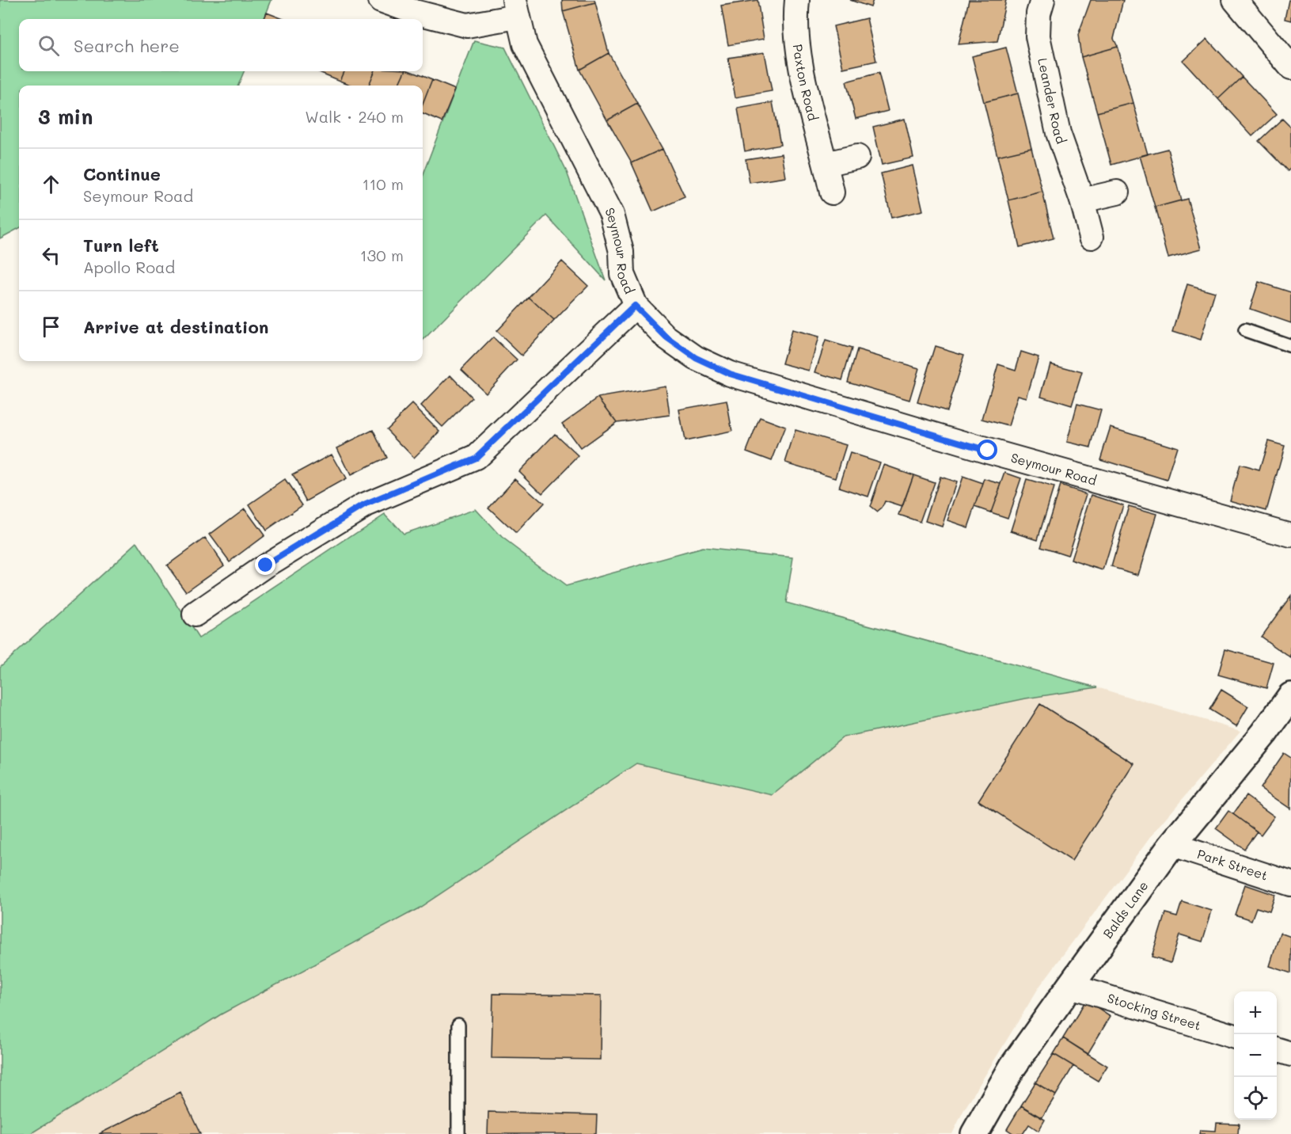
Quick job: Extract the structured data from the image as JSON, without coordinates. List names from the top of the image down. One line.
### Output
{"streets":{"street":["Paxton Road","Leander Road","Seymour Road","Park Street","Balds Lane","Stocking Street"]},"crossings":[["Park Street","Balds Lane"],["Balds Lane","Stocking Street"]],"page":{"search":"Search here","heading":["3 min","Walk · 240 m"],"list":[["Continue","Seymour Road","110 m"],["Turn left","Apollo Road","130 m"],"Arrive at destination"],"map_buttons":["+","−"]}}
